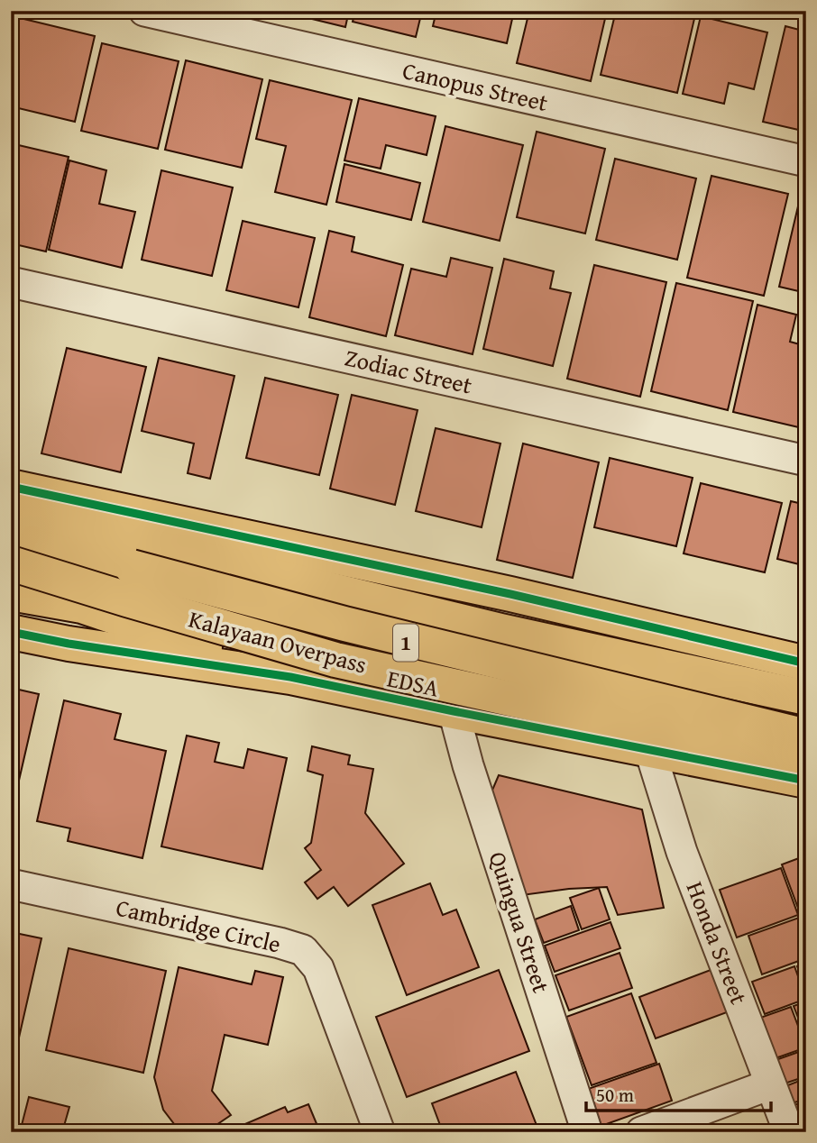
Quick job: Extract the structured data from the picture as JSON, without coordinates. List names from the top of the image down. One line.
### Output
{"streets":{"main road":["Kalayaan Overpass","1","EDSA"],"street":["Canopus Street","Zodiac Street","Quingua Street","Cambridge Circle","Honda Street"]},"crossings":[["EDSA","Quingua Street"],["EDSA","Honda Street"]],"scale_bar":"50 m"}
